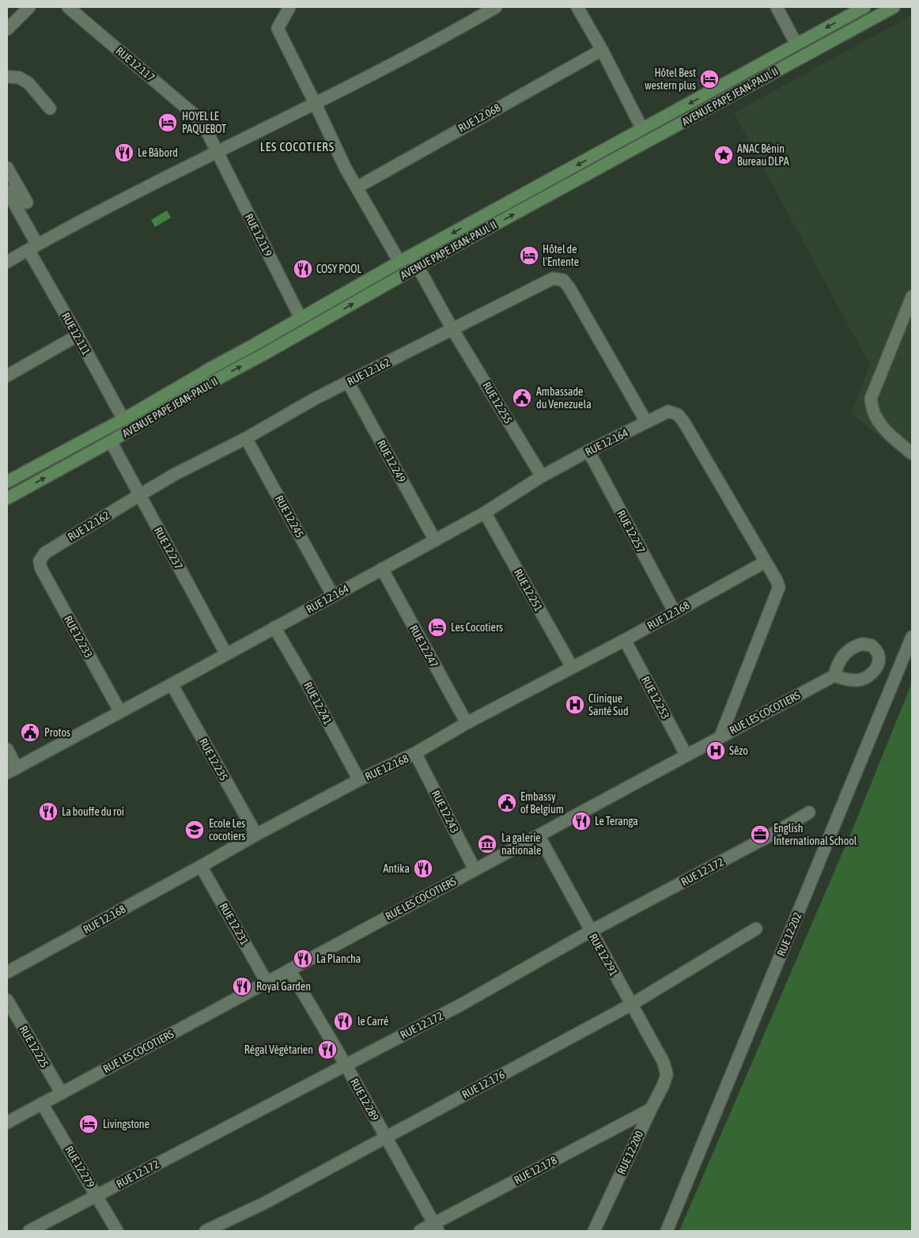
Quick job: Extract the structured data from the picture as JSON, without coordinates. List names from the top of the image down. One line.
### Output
{"streets":{"main road":["AVENUE PAPE JEAN-PAUL II"],"street":["RUE 12.117","RUE 12.068","RUE 12.119","RUE 12.111","RUE 12.162","RUE 12.255","RUE 12.164","RUE 12.249","RUE 12.245","RUE 12.257","RUE 12.237","RUE 12.251","RUE 12.168","RUE 12.233","RUE 12.247","RUE 12.253","RUE 12.241","RUE LES COCOTIERS","RUE 12.235","RUE 12.243","RUE 12.172","RUE 12.231","RUE 12.202","RUE 12.291","RUE 12.225","RUE 12.176","RUE 12.289","RUE 12.200","RUE 12.279","RUE 12.178"]},"crossings":[["RUE 12.117","RUE 12.119"],["AVENUE PAPE JEAN-PAUL II","RUE 12.119"],["AVENUE PAPE JEAN-PAUL II","RUE 12.111"],["AVENUE PAPE JEAN-PAUL II","RUE 12.255"],["AVENUE PAPE JEAN-PAUL II","RUE 12.237"],["RUE 12.162","RUE 12.255"],["RUE 12.162","RUE 12.164"],["RUE 12.162","RUE 12.249"],["RUE 12.162","RUE 12.245"],["RUE 12.162","RUE 12.237"],["RUE 12.162","RUE 12.233"],["RUE 12.255","RUE 12.164"],["RUE 12.164","RUE 12.249"],["RUE 12.164","RUE 12.245"],["RUE 12.164","RUE 12.257"],["RUE 12.164","RUE 12.237"],["RUE 12.164","RUE 12.251"],["RUE 12.164","RUE 12.168"],["RUE 12.164","RUE 12.233"],["RUE 12.164","RUE 12.247"],["RUE 12.164","RUE 12.241"],["RUE 12.164","RUE LES COCOTIERS"],["RUE 12.164","RUE 12.235"],["RUE 12.257","RUE 12.168"],["RUE 12.251","RUE 12.168"],["RUE 12.168","RUE 12.247"],["RUE 12.168","RUE 12.253"],["RUE 12.168","RUE 12.241"],["RUE 12.168","RUE 12.235"],["RUE 12.168","RUE 12.243"],["RUE 12.168","RUE 12.231"],["RUE 12.253","RUE LES COCOTIERS"],["RUE LES COCOTIERS","RUE 12.243"],["RUE LES COCOTIERS","RUE 12.231"],["RUE LES COCOTIERS","RUE 12.291"],["RUE LES COCOTIERS","RUE 12.225"],["RUE LES COCOTIERS","RUE 12.289"],["RUE LES COCOTIERS","RUE 12.279"],["RUE 12.172","RUE 12.291"],["RUE 12.172","RUE 12.289"],["RUE 12.172","RUE 12.279"],["RUE 12.291","RUE 12.176"],["RUE 12.291","RUE 12.200"],["RUE 12.176","RUE 12.289"],["RUE 12.289","RUE 12.178"],["RUE 12.200","RUE 12.178"]],"districts":["LES COCOTIERS"],"places":{"hotel":["Hôtel Best western plus","HOYEL LE PAQUEBOT","Hôtel de l'Entente","Les Cocotiers","Livingstone"],"restaurant":["Le Bâbord","COSY POOL","La bouffe du roi","Le Teranga","Antika","La Plancha","Royal Garden","le Carré","Régal Végétarien"],"place":["ANAC Bénin Bureau DLPA"],"public building":["Ambassade du Venezuela","Protos","Embassy of Belgium"],"hospital":["Clinique Santé Sud","Sêzo"],"school or university":["Ecole Les cocotiers"],"office":["English International School"],"museum":["La galerie nationale"]}}
